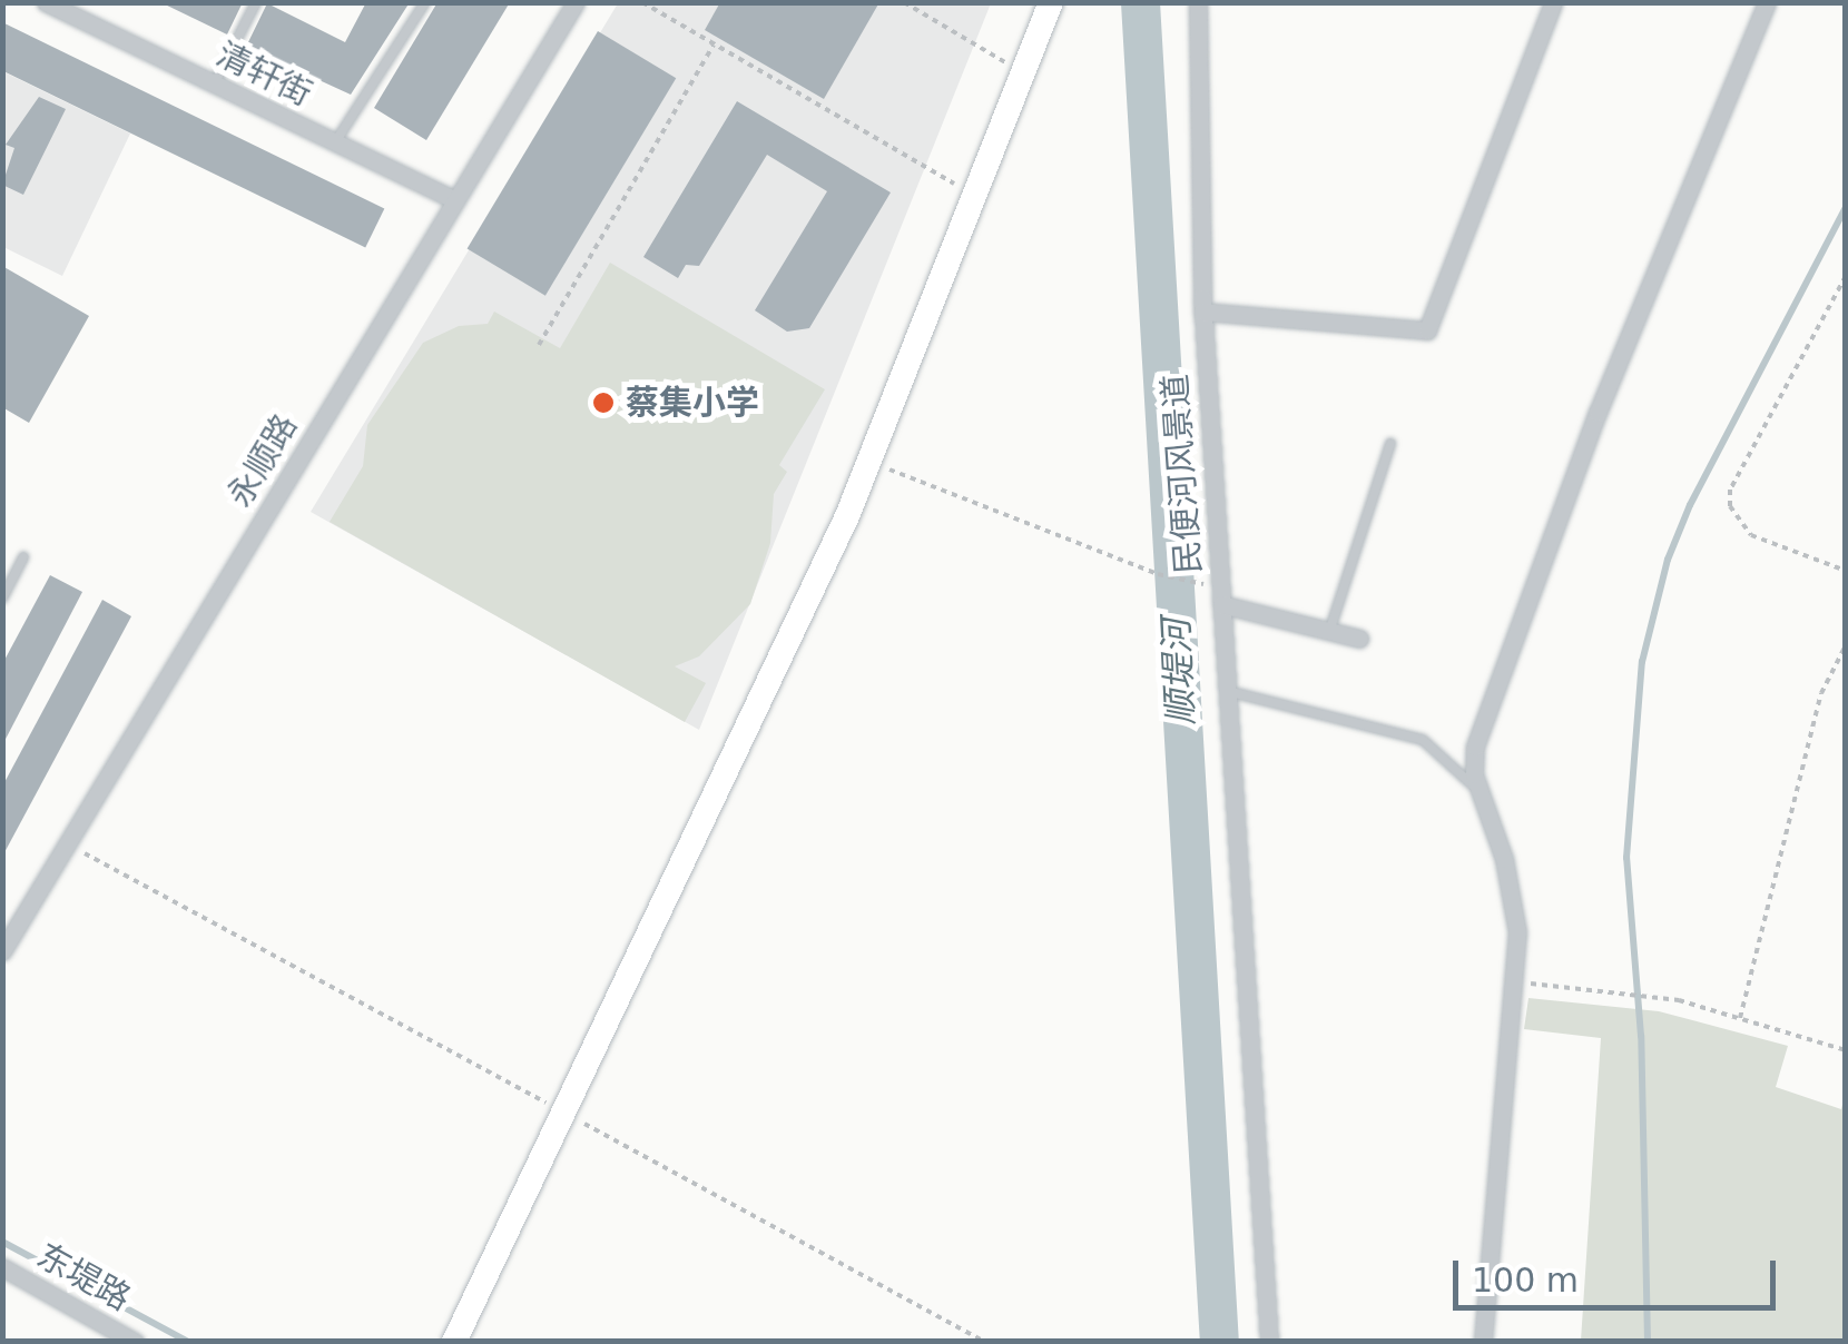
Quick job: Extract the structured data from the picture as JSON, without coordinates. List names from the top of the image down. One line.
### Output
{"streets":{"street":["清轩街","永顺路","民便河风景道","东堤路"]},"crossings":[["清轩街","永顺路"]],"water":["顺堤河"],"places":["蔡集小学"],"scale_bar":"100 m"}
